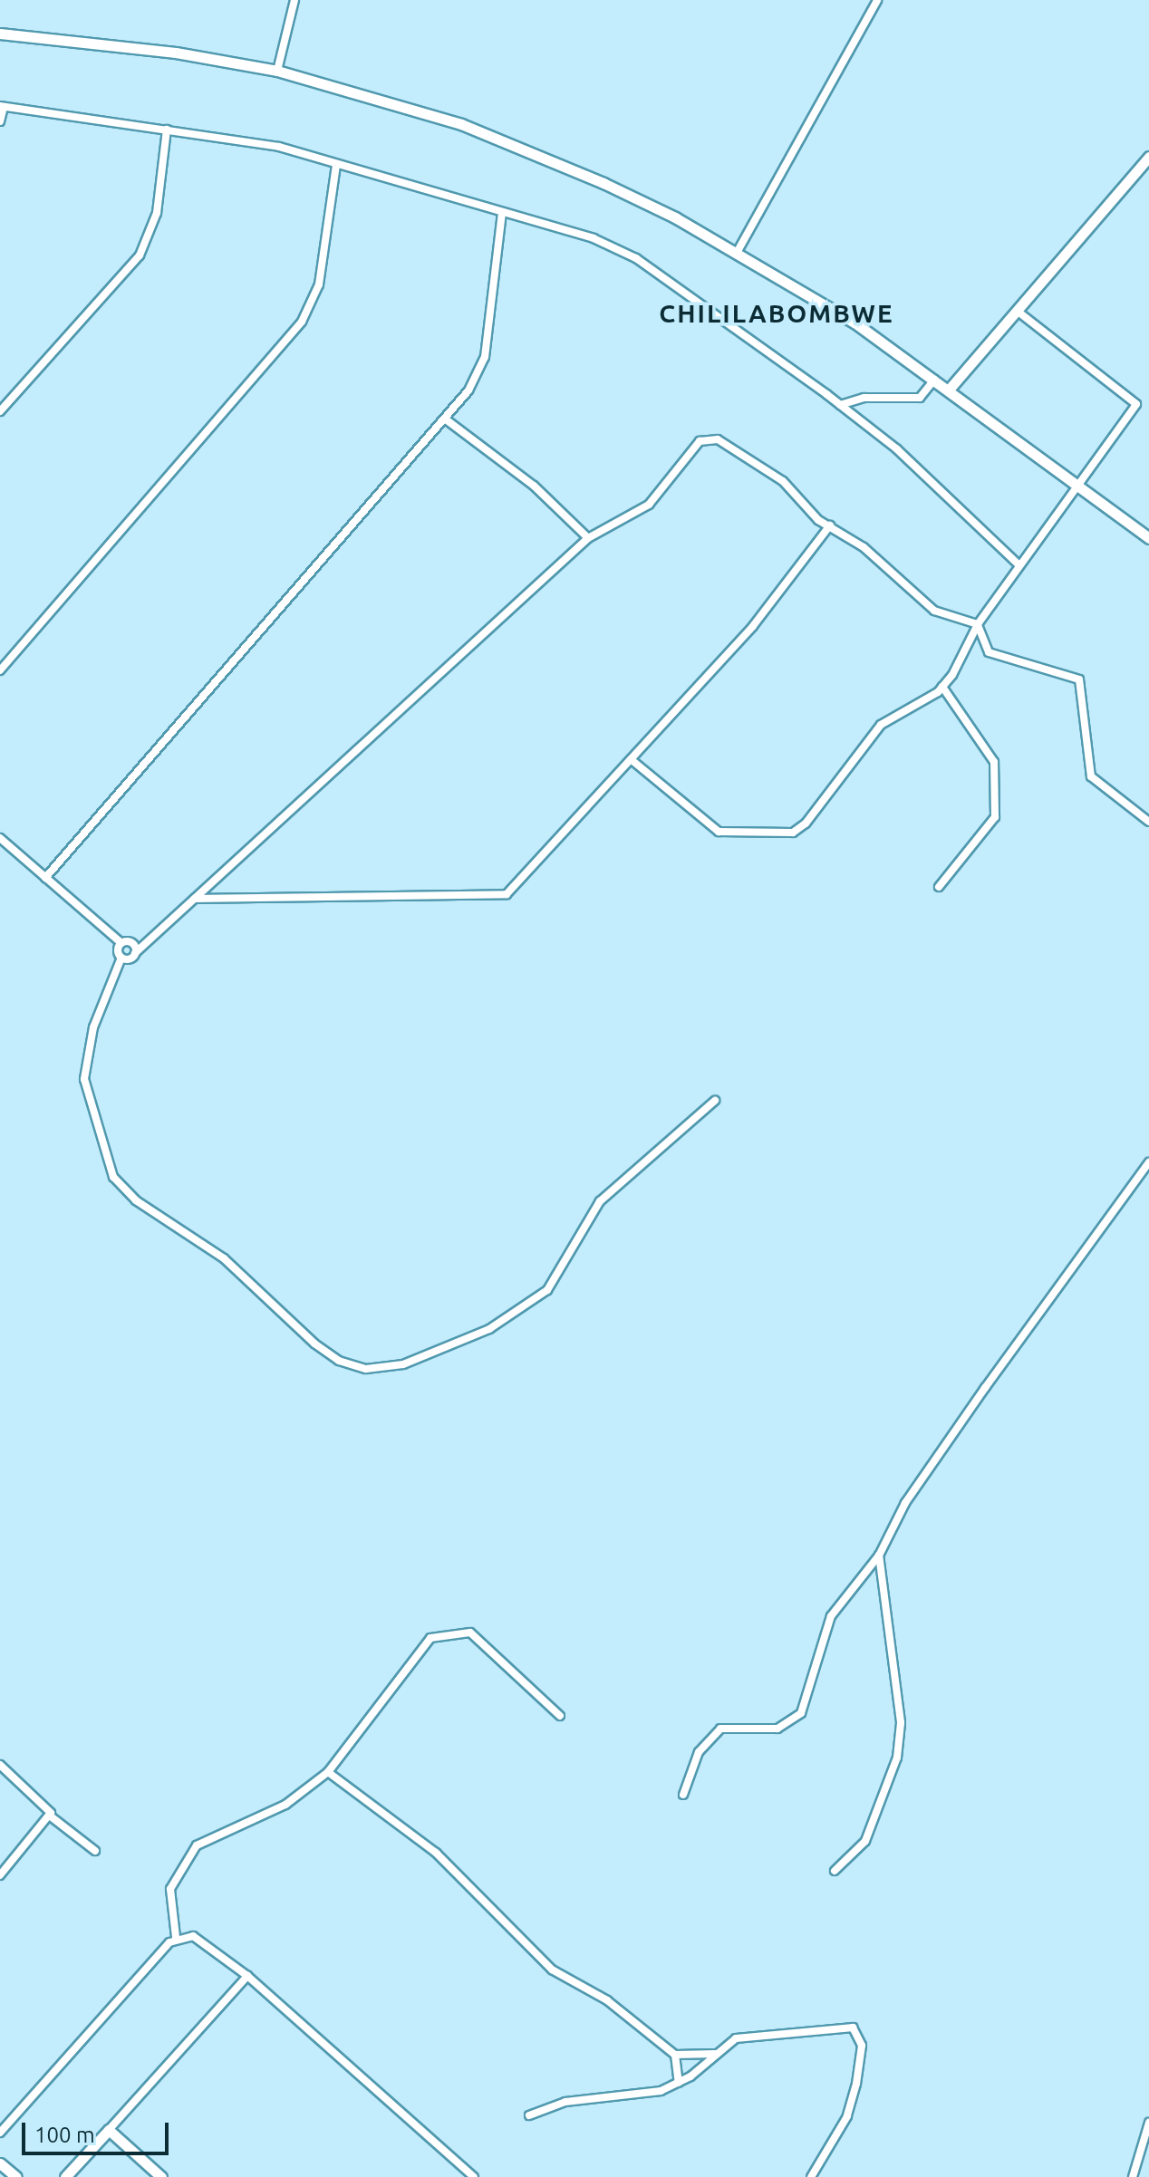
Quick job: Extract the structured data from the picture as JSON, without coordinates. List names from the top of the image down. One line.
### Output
{"districts":["CHILILABOMBWE"],"scale_bar":"100 m"}
